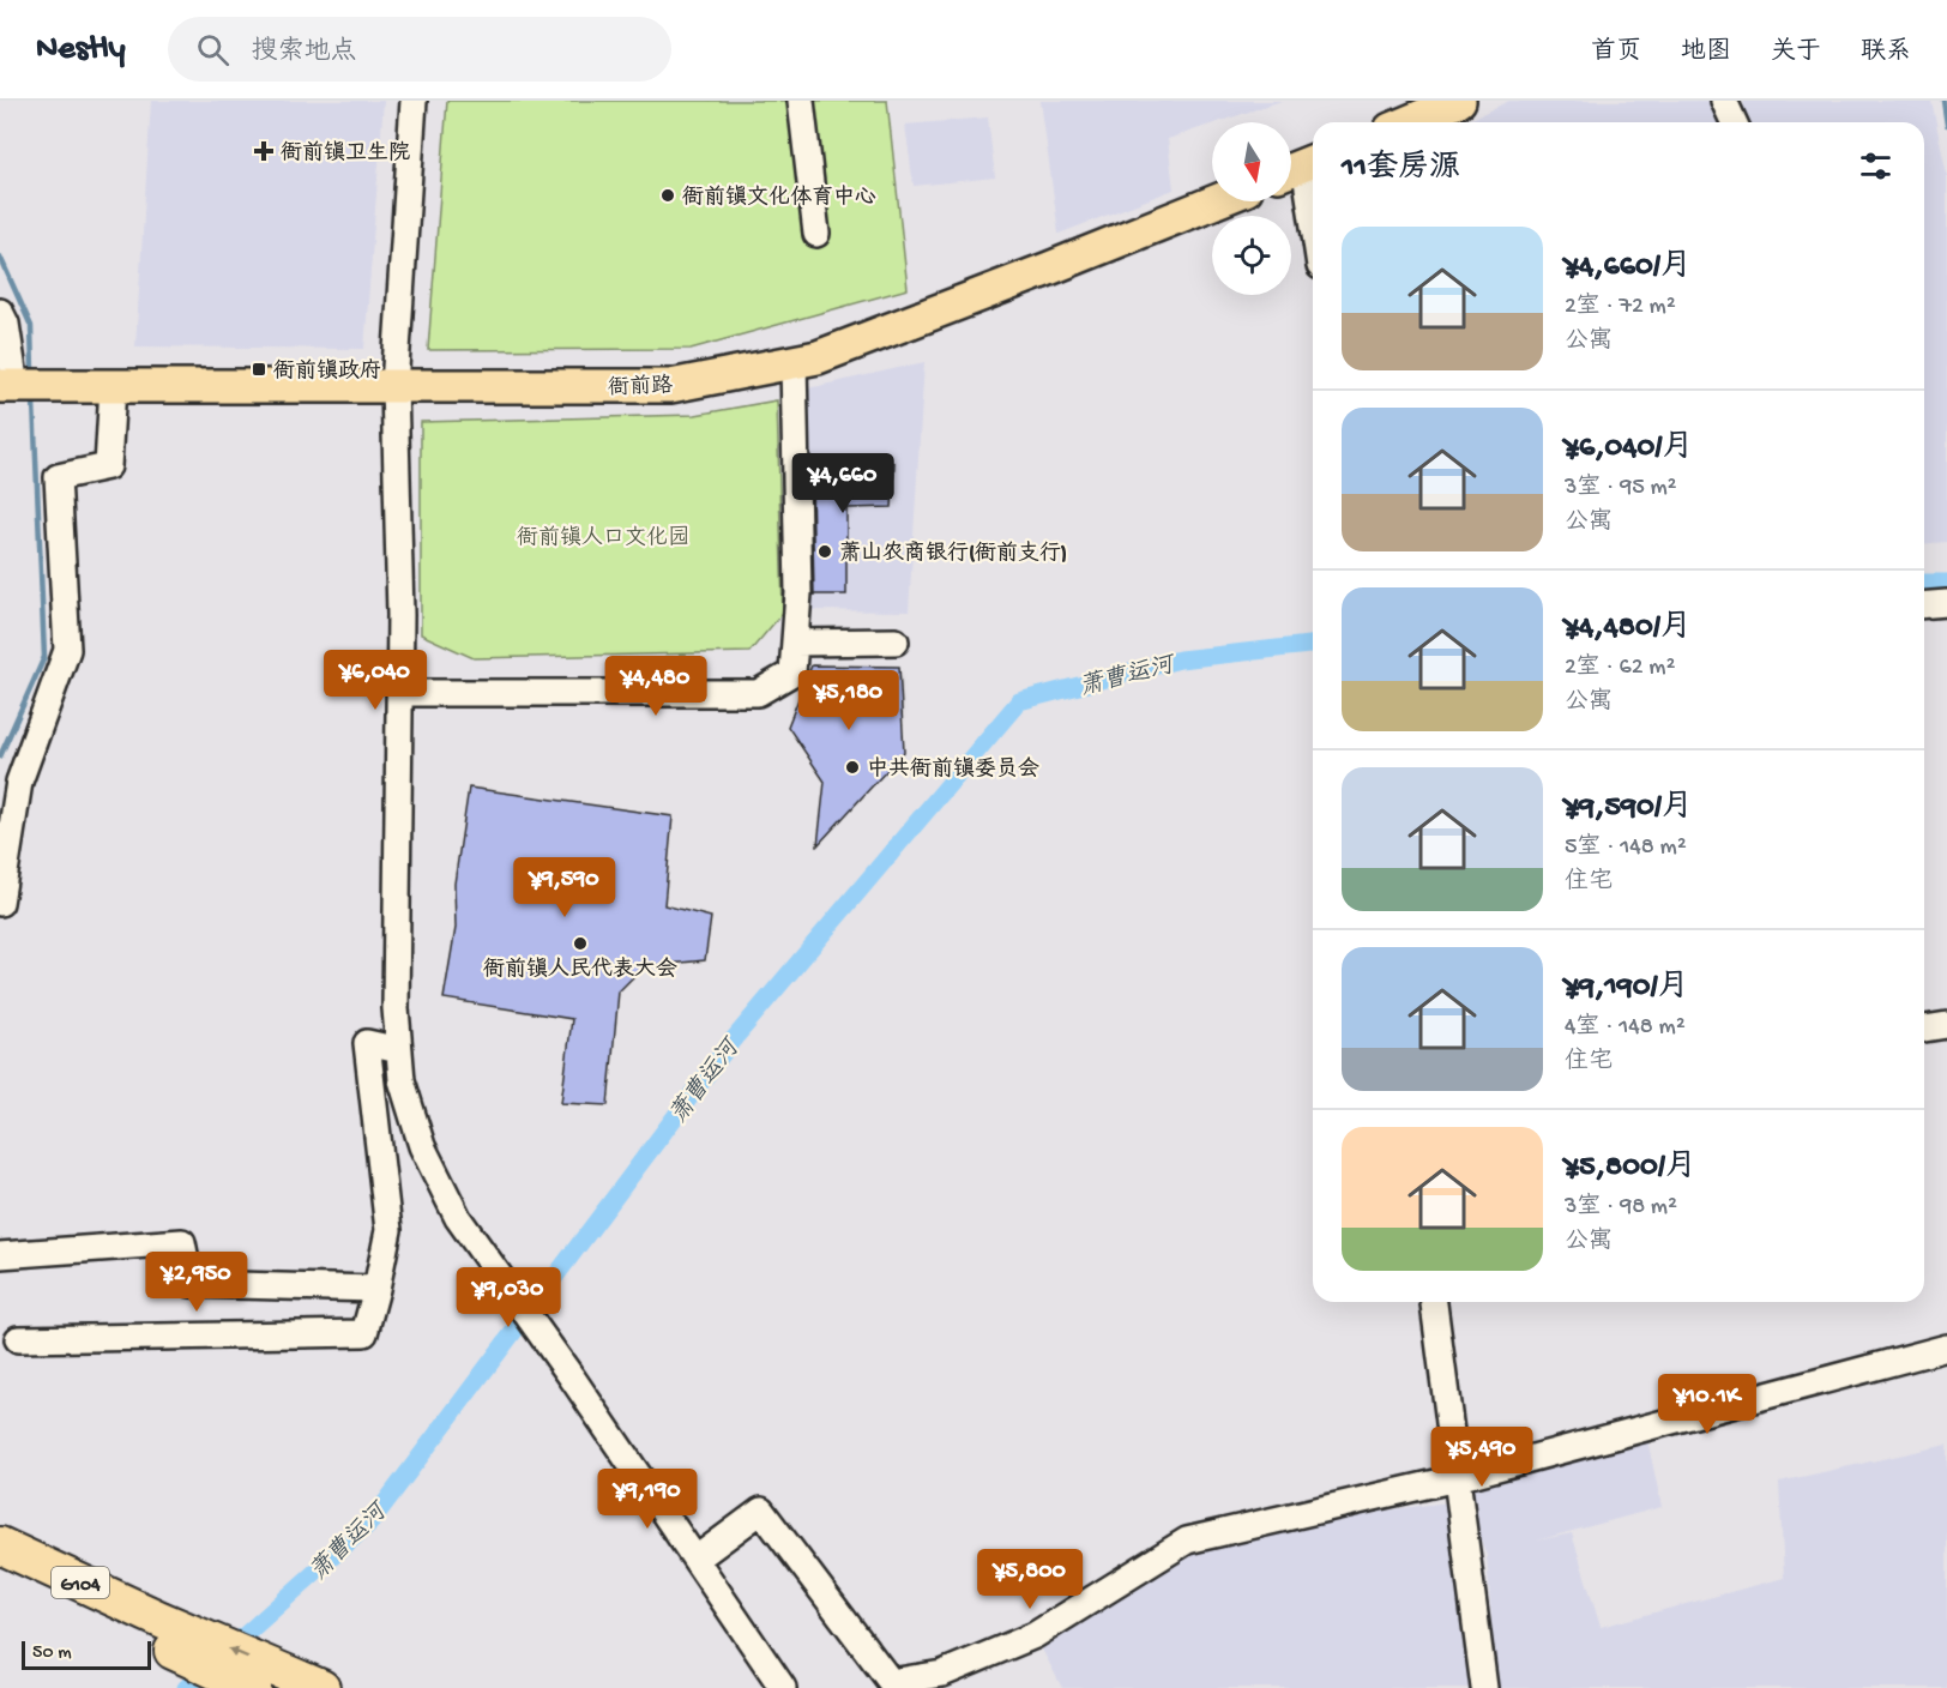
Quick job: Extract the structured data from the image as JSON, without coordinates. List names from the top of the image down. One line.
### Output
{"streets":{"highway":["G104"],"main road":["衙前路"]},"water":["萧曹运河"],"parks":["衙前镇人口文化园"],"places":{"health":["衙前镇卫生院"],"other":["衙前镇文化体育中心","萧山农商银行(衙前支行)","中共衙前镇委员会","衙前镇人民代表大会"],"transit":["衙前镇政府"]},"scale_bar":"50 m","north":"bottom","page":{"header":"Nestly","search":"搜索地点","nav":["首页","地图","关于","联系"],"heading":"11套房源","list":[{"name":"¥4,660/月","note":"2室 · 72 m² · 公寓"},{"name":"¥6,040/月","note":"3室 · 95 m² · 公寓"},{"name":"¥4,480/月","note":"2室 · 62 m² · 公寓"},{"name":"¥9,590/月","note":"5室 · 148 m² · 住宅"},{"name":"¥9,190/月","note":"4室 · 148 m² · 住宅"},{"name":"¥5,800/月","note":"3室 · 98 m² · 公寓"}],"price":["¥4,660","¥6,040","¥4,480","¥5,180","¥9,590","¥2,950","¥9,030","¥10.1K","¥5,490","¥9,190","¥5,800"],"scale":"50 m"}}
